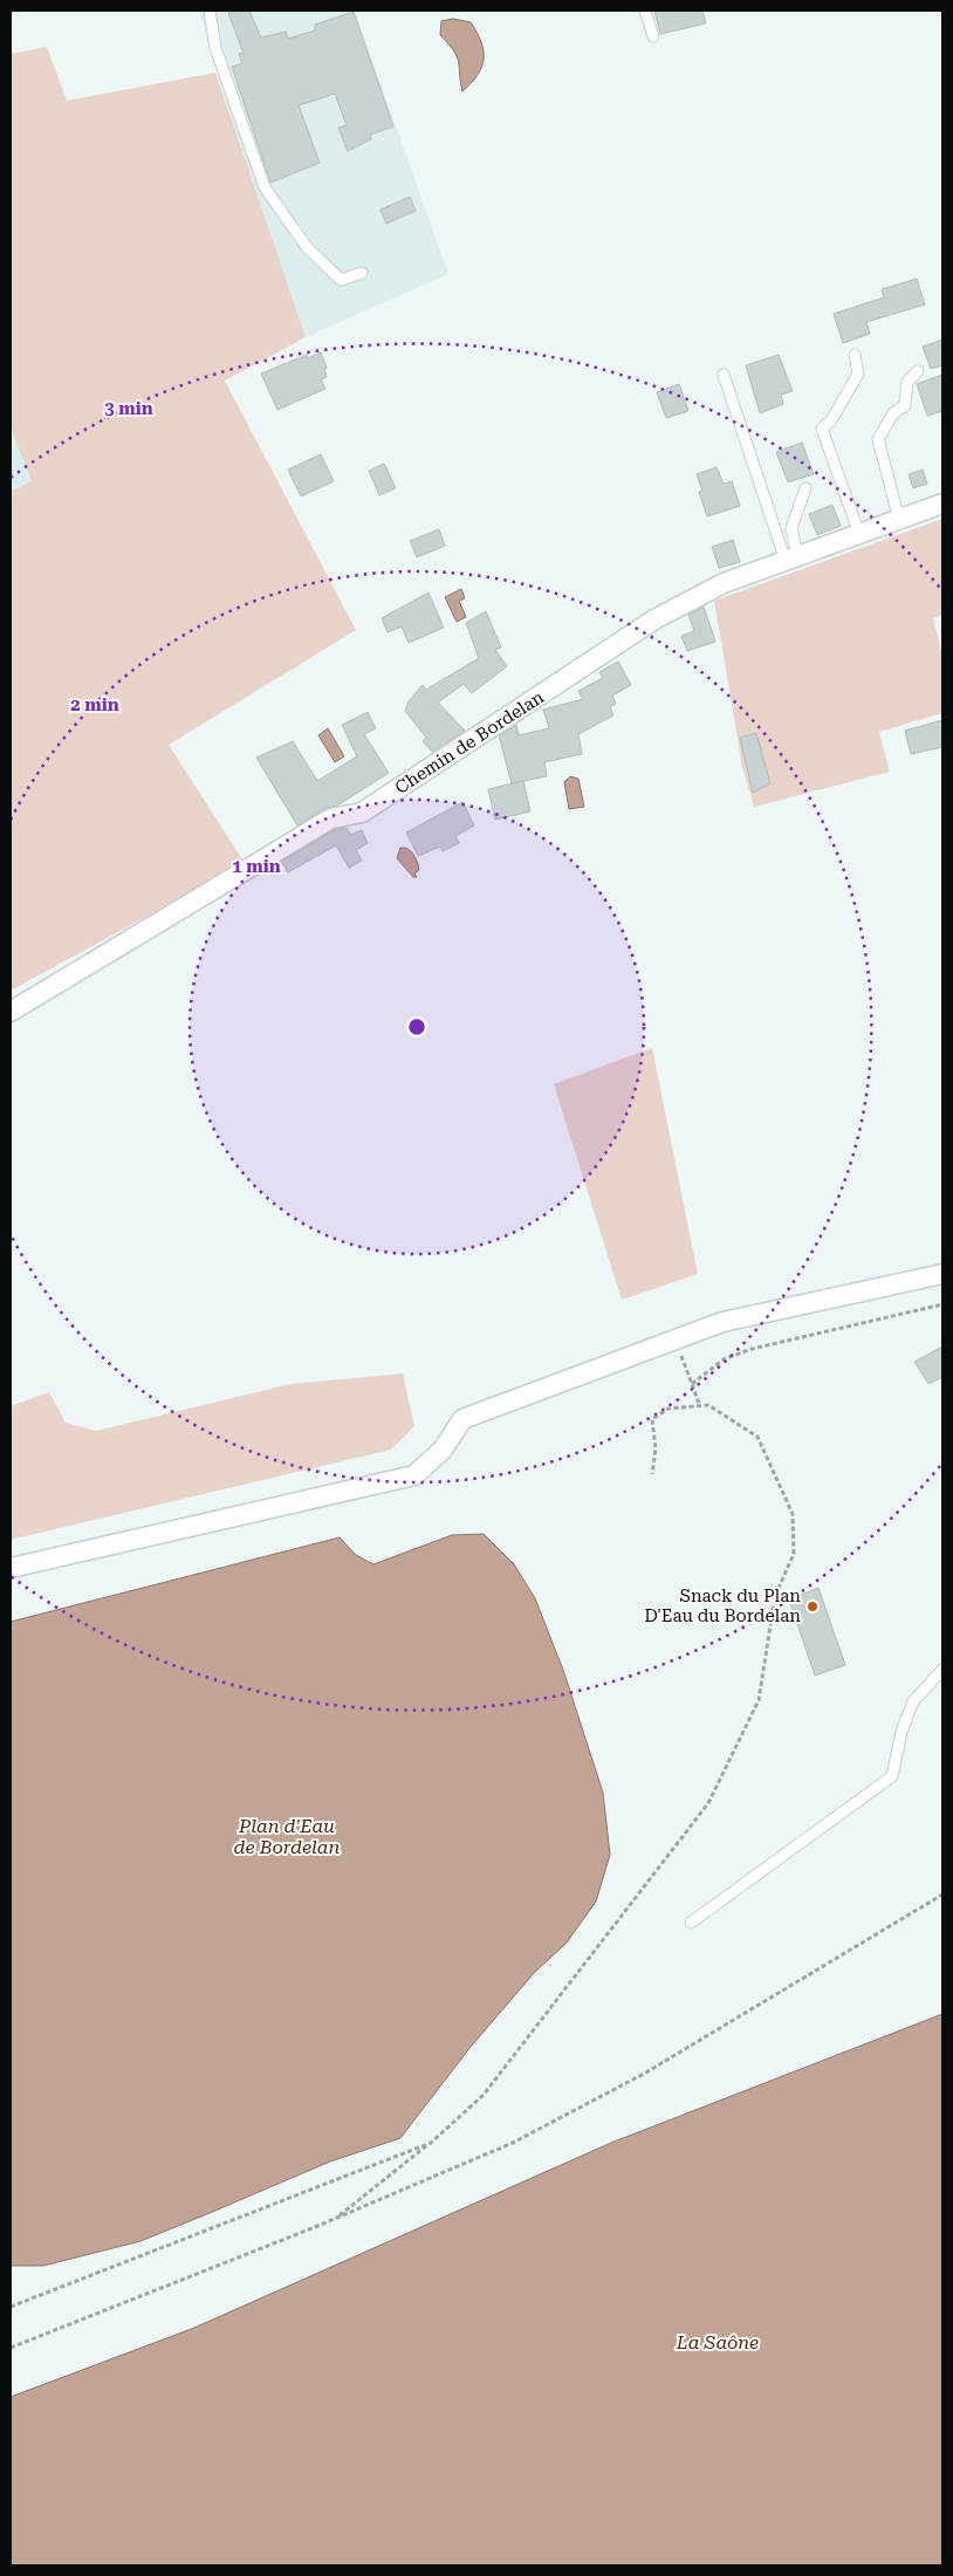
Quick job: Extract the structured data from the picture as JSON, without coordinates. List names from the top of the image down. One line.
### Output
{"streets":{"street":["Chemin de Bordelan"]},"water":["Plan d'Eau de Bordelan","La Saône"],"places":["Snack du Plan D'Eau du Bordelan"],"rings":["3 min","2 min","1 min"]}
